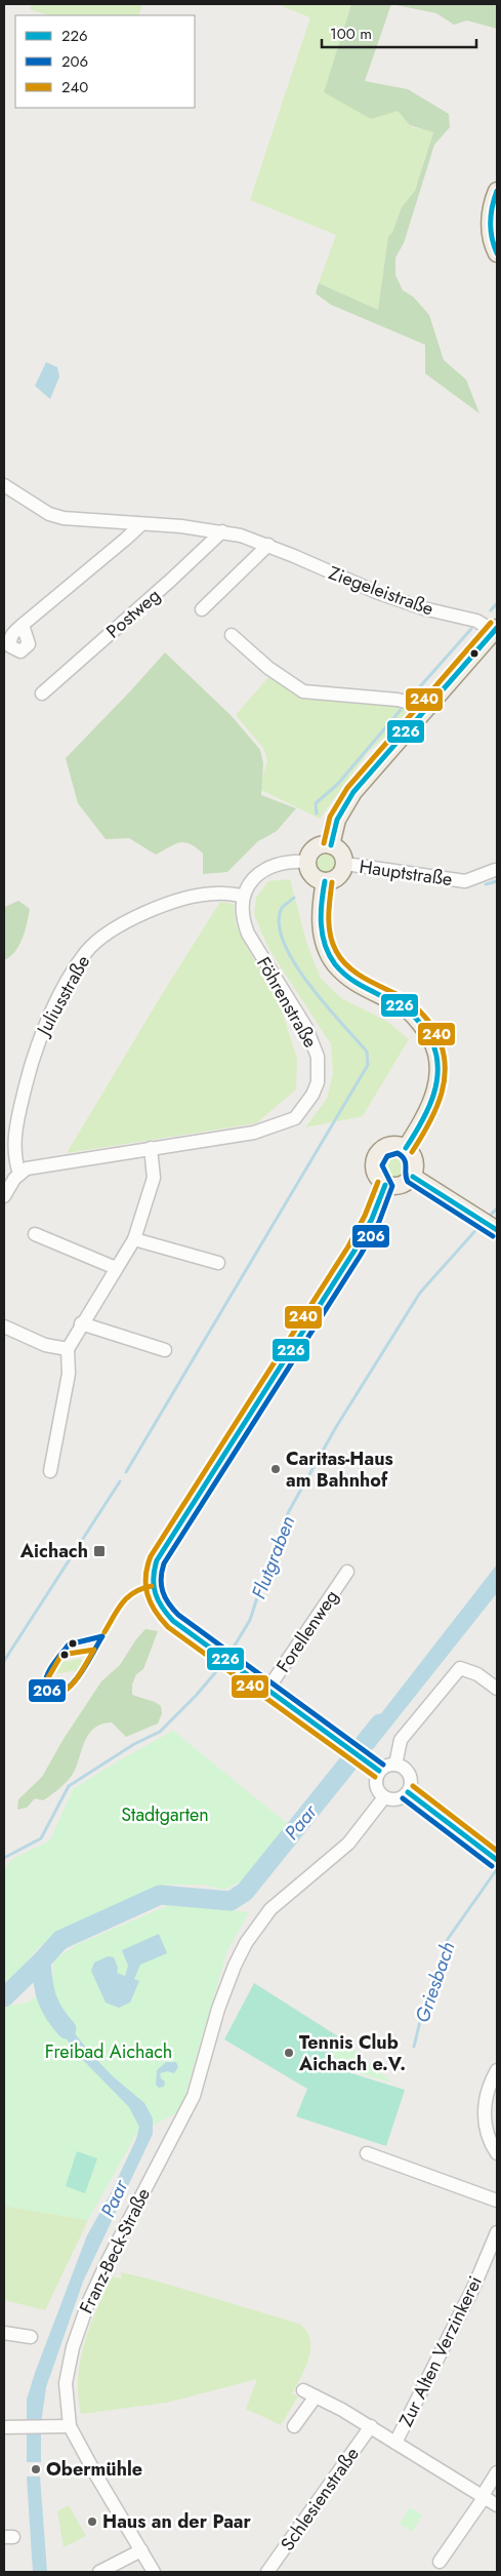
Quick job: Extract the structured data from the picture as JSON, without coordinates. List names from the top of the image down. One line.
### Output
{"streets":{"street":["Ziegeleistraße","Postweg","Hauptstraße","Juliusstraße","Föhrenstraße","Forellenweg","Franz-Beck-Straße","Zur Alten Verzinkerei","Schlesienstraße"]},"crossings":[["Ziegeleistraße","Postweg"],["Juliusstraße","Föhrenstraße"]],"water":["Flutgraben","Paar","Griesbach"],"parks":["Stadtgarten","Freibad Aichach"],"places":{"other":["Caritas-Haus am Bahnhof","Tennis Club Aichach e.V.","Obermühle","Haus an der Paar"],"transit":["Aichach"]},"lines":["transit line 226","transit line 240","transit line 206"],"legend":["226","206","240"],"scale_bar":"100 m"}
